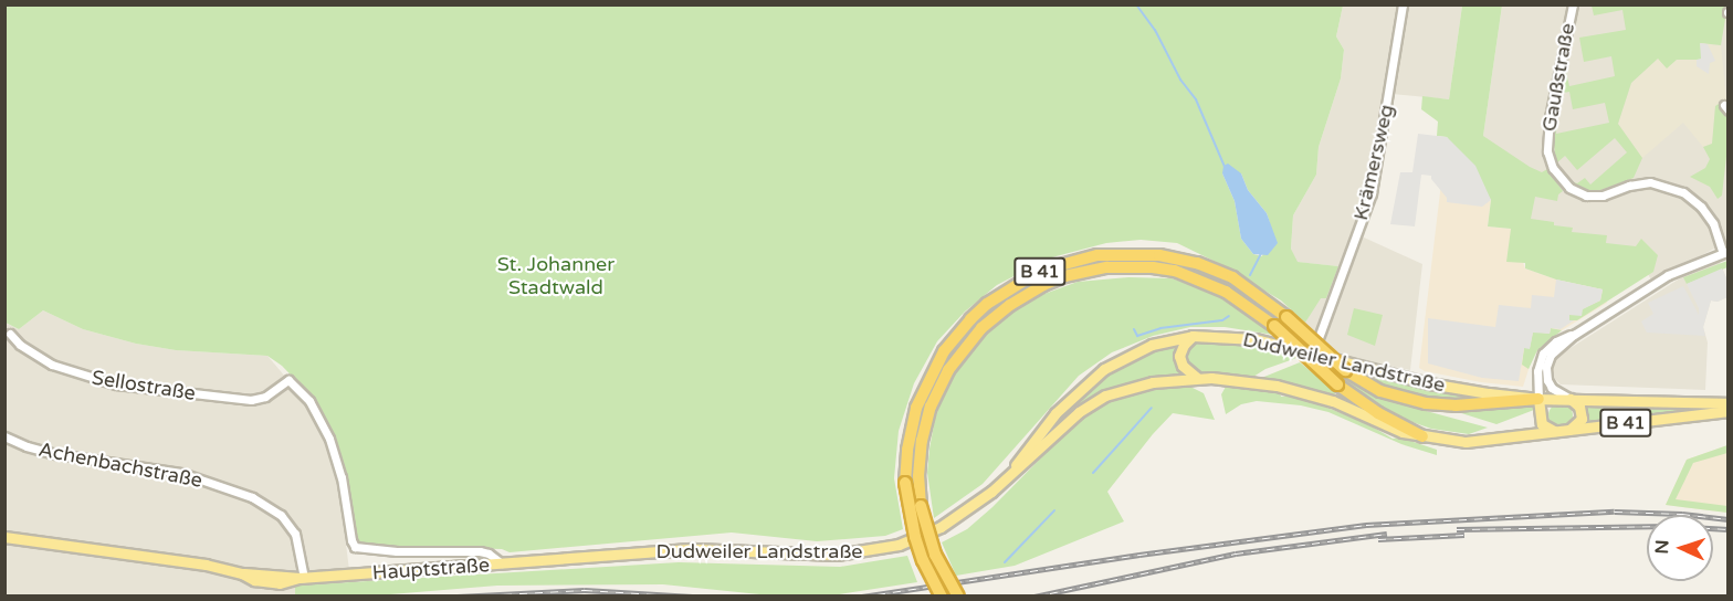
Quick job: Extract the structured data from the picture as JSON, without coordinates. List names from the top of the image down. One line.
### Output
{"streets":{"highway":["B 41"],"main road":["Dudweiler Landstraße","Hauptstraße"],"street":["Gaußstraße","Krämersweg","Sellostraße","Achenbachstraße"]},"crossings":[["Krämersweg","Dudweiler Landstraße"],["B 41","Dudweiler Landstraße"],["Dudweiler Landstraße","Hauptstraße"],["Sellostraße","Hauptstraße"],["Achenbachstraße","Hauptstraße"]],"parks":["St. Johanner Stadtwald"],"north":"left"}
